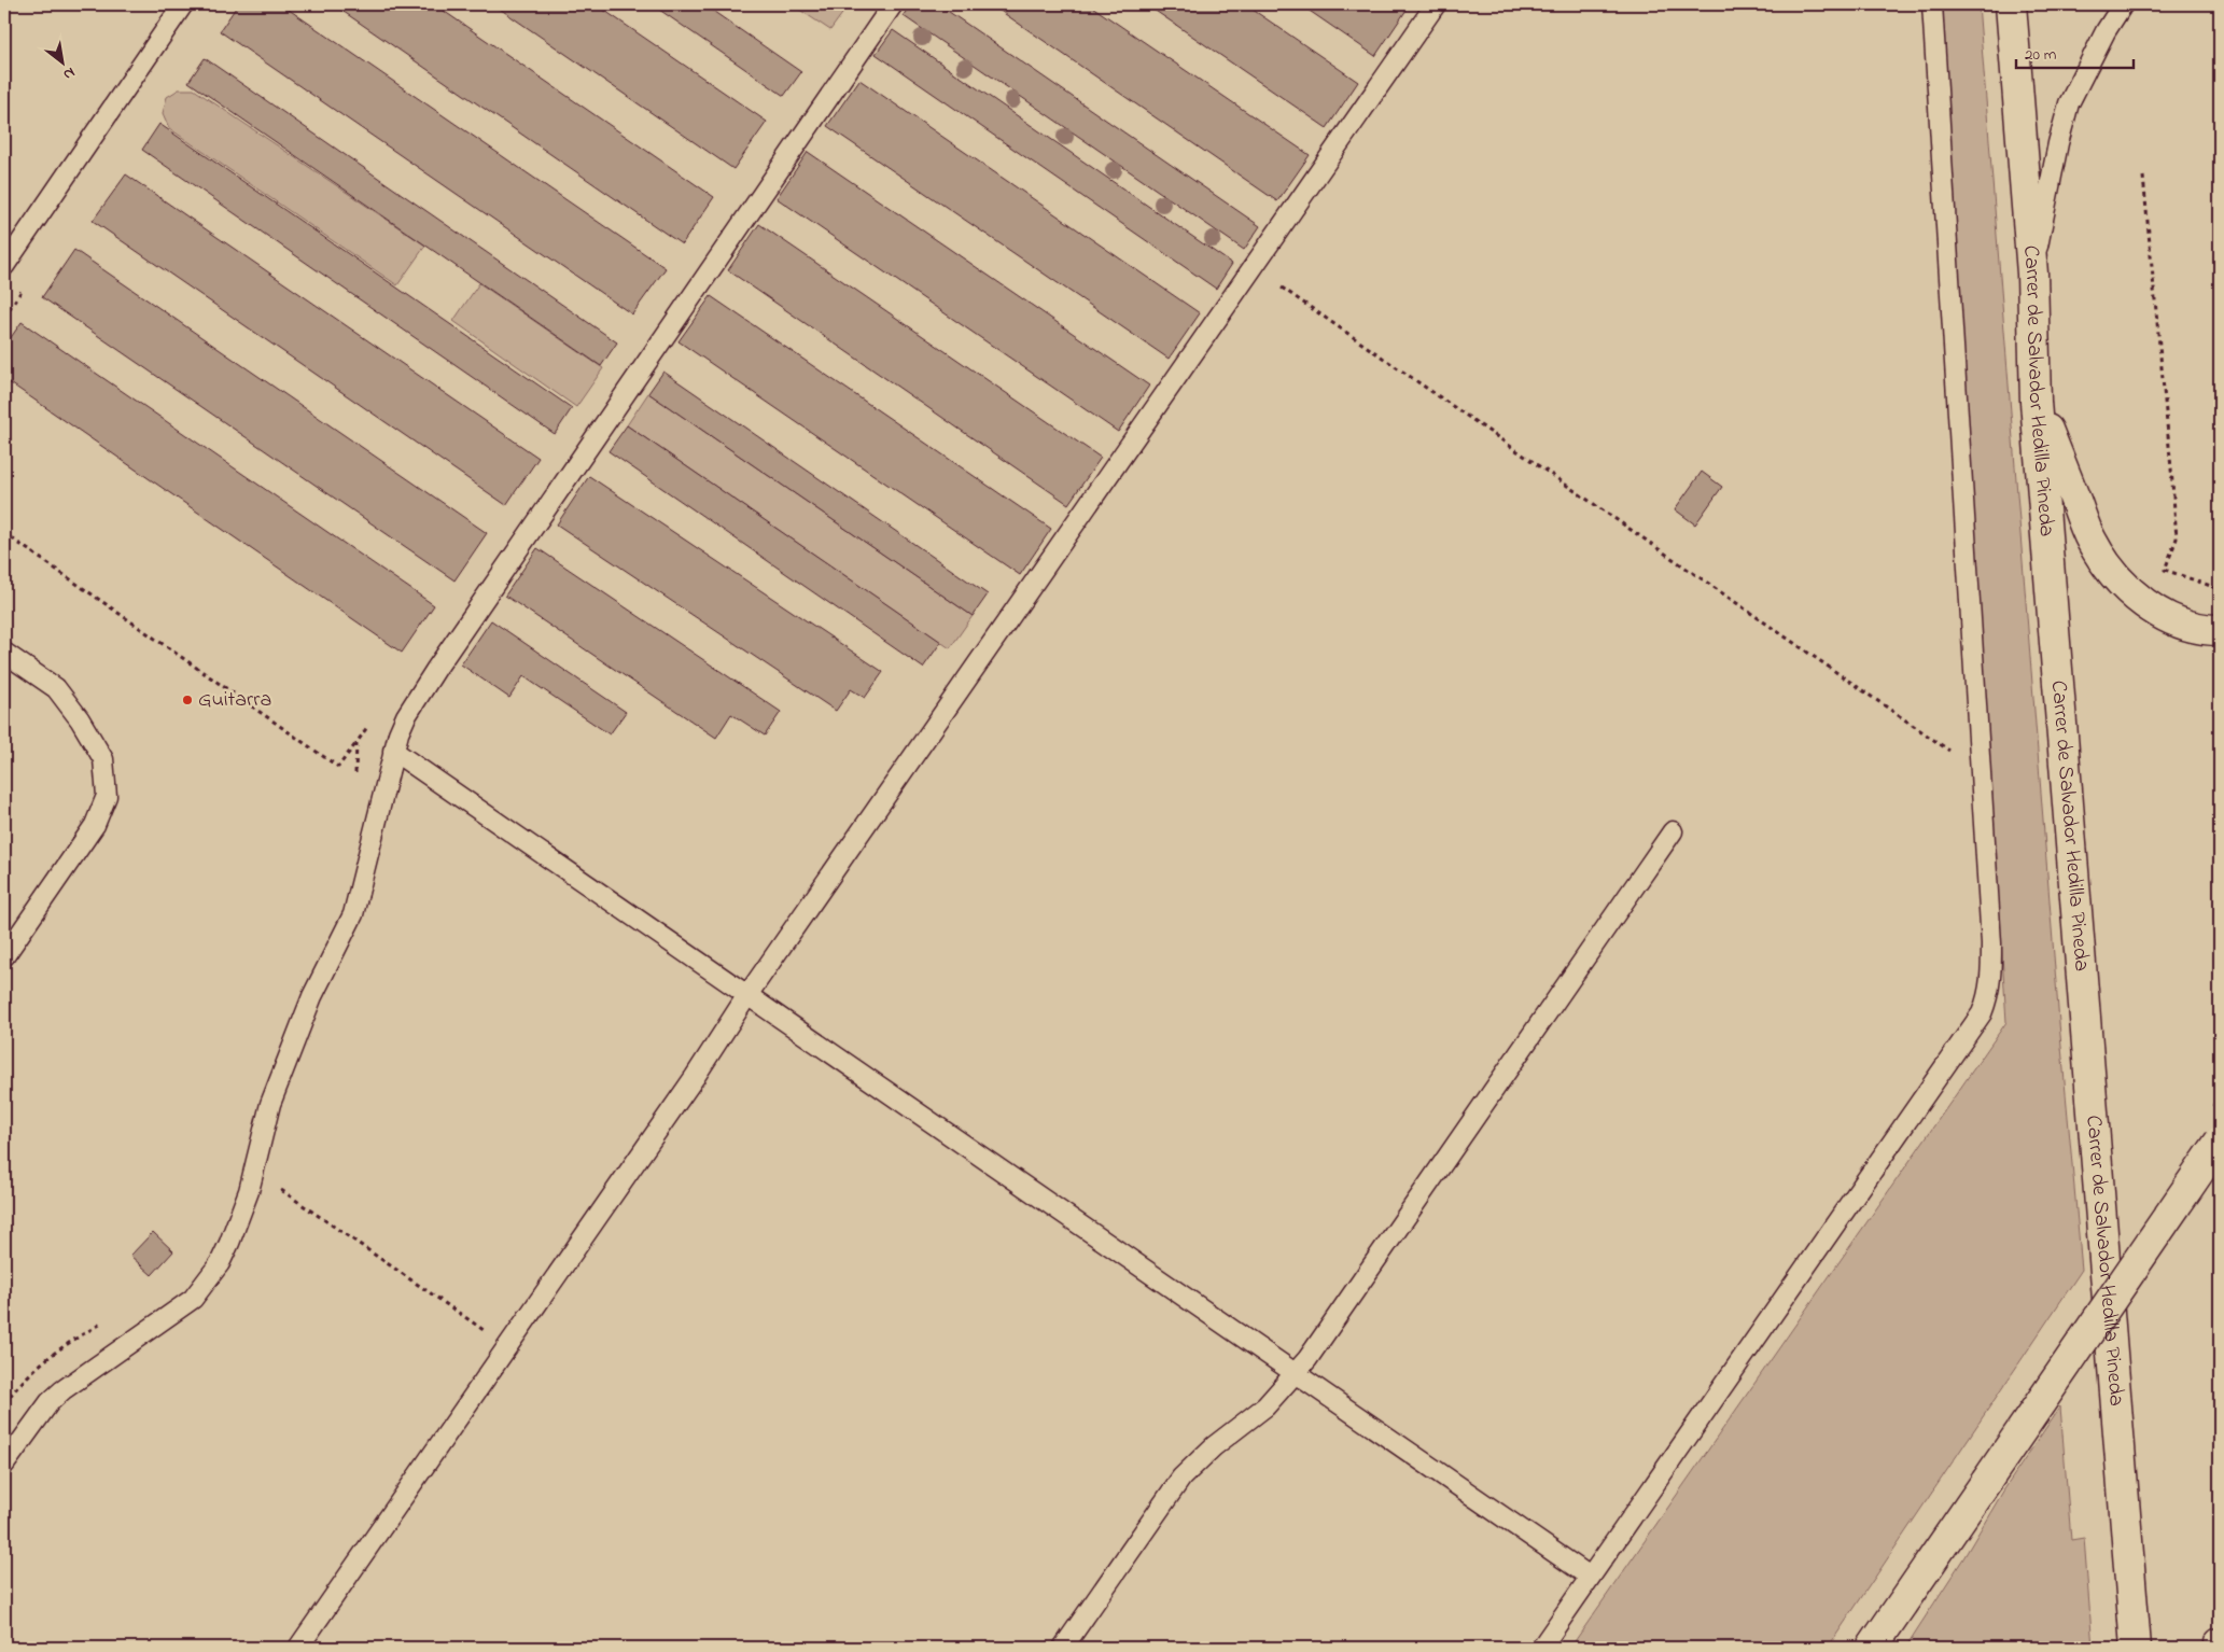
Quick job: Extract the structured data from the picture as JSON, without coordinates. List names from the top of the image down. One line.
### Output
{"streets":{"main road":["Carrer de Salvador Hedilla Pineda"]},"places":["Guitarra"],"scale_bar":"20 m","north":"bottom right"}
